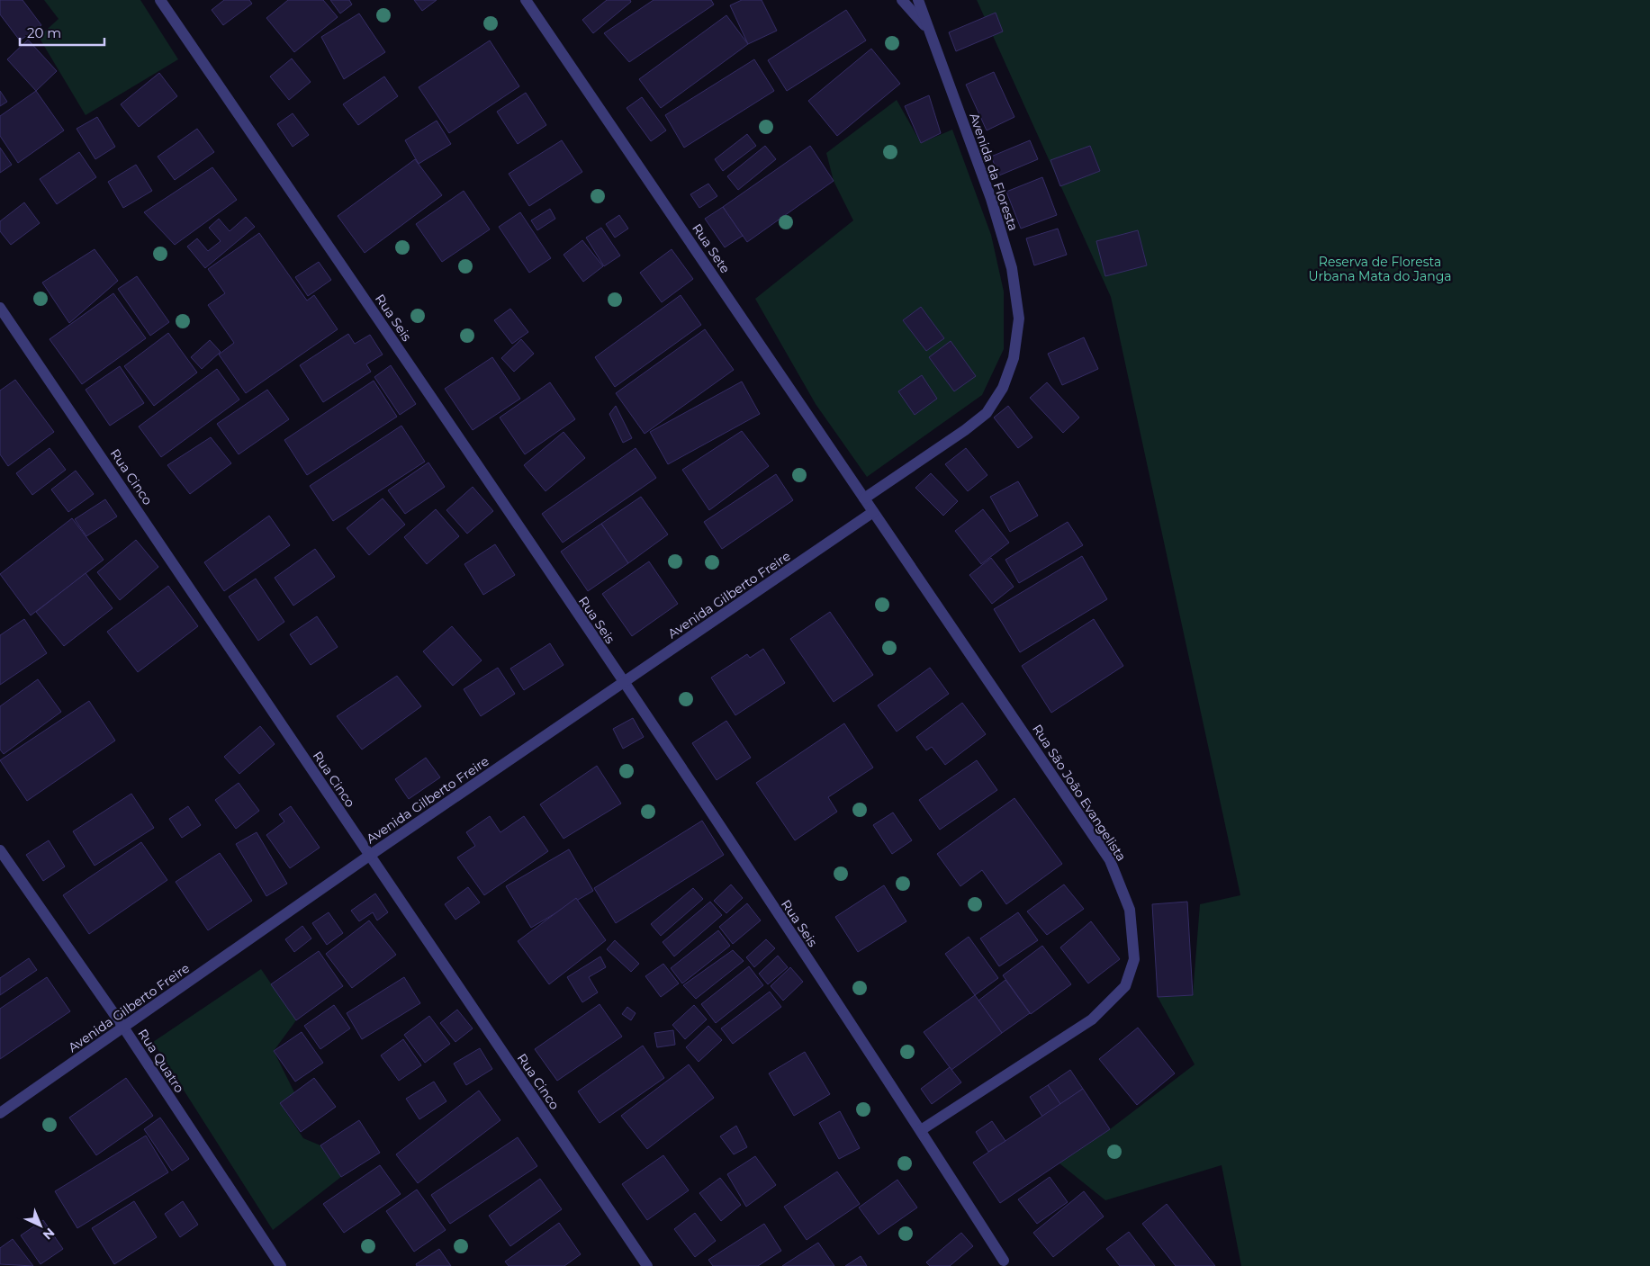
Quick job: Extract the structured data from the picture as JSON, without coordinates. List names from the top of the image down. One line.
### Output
{"streets":{"street":["Avenida da Floresta","Rua Sete","Rua Seis","Rua Cinco","Avenida Gilberto Freire","Rua São João Evangelista","Rua Quatro"]},"crossings":[["Avenida da Floresta","Rua Sete"],["Rua Sete","Avenida Gilberto Freire"],["Rua Sete","Rua São João Evangelista"],["Rua Seis","Avenida Gilberto Freire"],["Rua Seis","Rua São João Evangelista"],["Rua Cinco","Avenida Gilberto Freire"],["Avenida Gilberto Freire","Rua São João Evangelista"],["Avenida Gilberto Freire","Rua Quatro"]],"parks":["Reserva de Floresta Urbana Mata do Janga"],"scale_bar":"20 m","north":"bottom right"}
